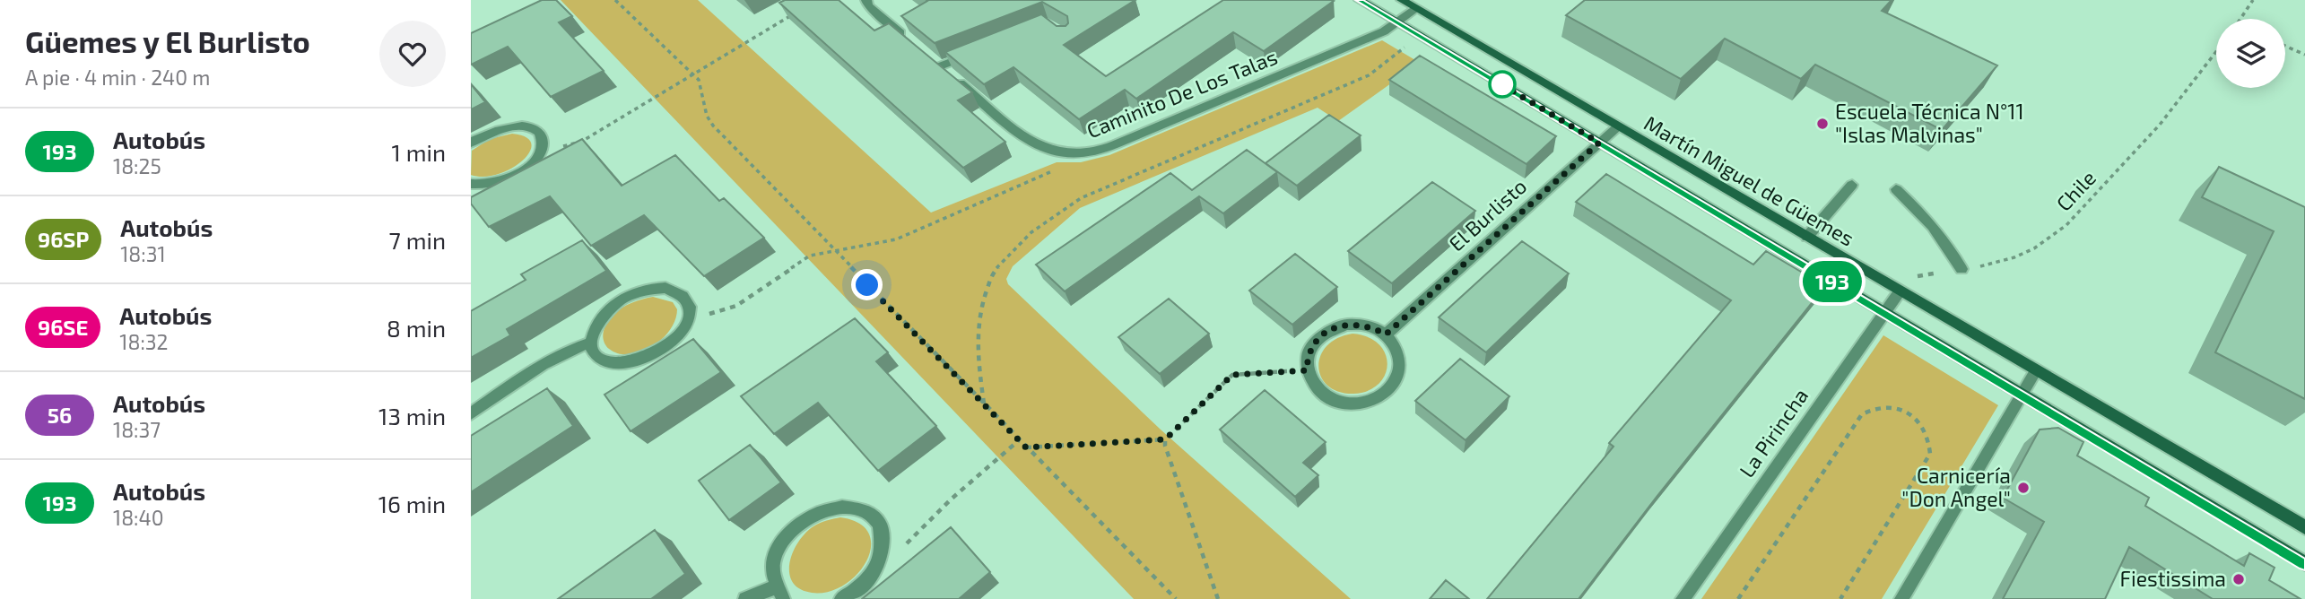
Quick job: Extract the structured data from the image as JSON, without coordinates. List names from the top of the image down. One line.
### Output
{"streets":{"main road":["Martín Miguel de Güemes"],"street":["Caminito De Los Talas","El Burlisto","La Pirincha"],"path":["Chile"]},"crossings":[["Caminito De Los Talas","Martín Miguel de Güemes"],["Martín Miguel de Güemes","Chile"],["Martín Miguel de Güemes","El Burlisto"],["Martín Miguel de Güemes","La Pirincha"],["Chile","La Pirincha"]],"places":["Escuela Técnica N°11 \"Islas Malvinas\"","Carnicería \"Don Angel\"","Fiestissima"],"lines":["bus line 193"],"page":{"heading":["Güemes y El Burlisto","A pie · 4 min · 240 m"],"on_map":"193","list":[{"mark":"193","name":"Autobús","note":"18:25","value":"1 min"},{"mark":"96SP","name":"Autobús","note":"18:31","value":"7 min"},{"mark":"96SE","name":"Autobús","note":"18:32","value":"8 min"},{"mark":"56","name":"Autobús","note":"18:37","value":"13 min"},{"mark":"193","name":"Autobús","note":"18:40","value":"16 min"}]}}
